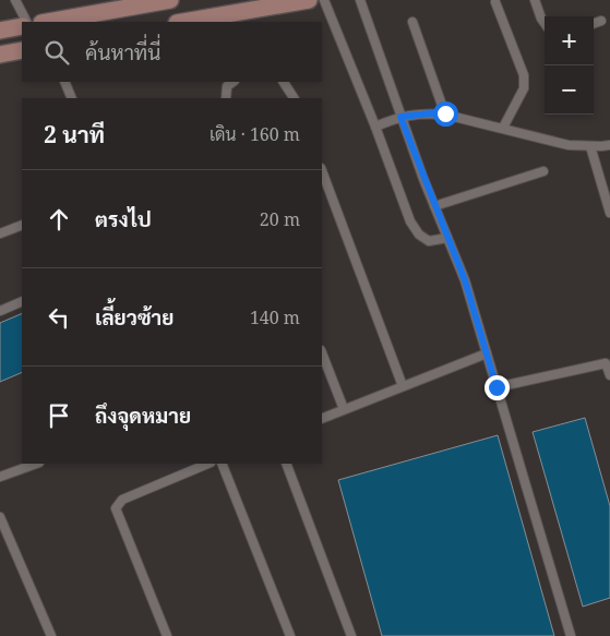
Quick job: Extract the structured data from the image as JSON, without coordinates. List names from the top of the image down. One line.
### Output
{"page":{"map_buttons":["+","−"],"search":"ค้นหาที่นี่","heading":["2 นาที","เดิน · 160 m"],"list":[["ตรงไป","20 m"],["เลี้ยวซ้าย","140 m"],"ถึงจุดหมาย"]}}
